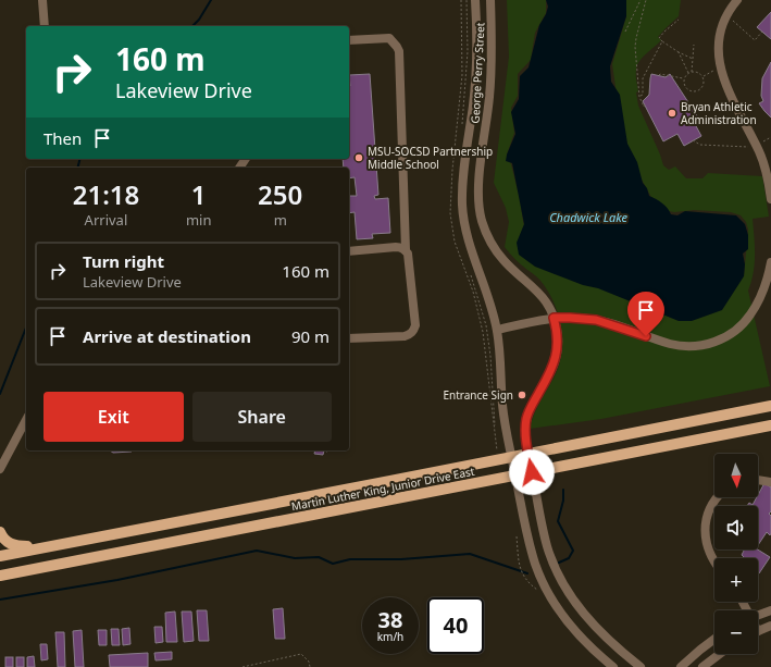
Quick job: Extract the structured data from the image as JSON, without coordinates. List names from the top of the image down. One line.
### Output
{"streets":{"main road":["Martin Luther King, Junior Drive East"],"street":["George Perry Street"]},"crossings":[["George Perry Street","Martin Luther King, Junior Drive East"]],"water":["Chadwick Lake"],"places":["Bryan Athletic Administration","MSU-SOCSD Partnership Middle School","Entrance Sign"],"north":"bottom","page":{"turn":["160 m","Lakeview Drive"],"then":"Then","eta":["21:18","Arrival","1","min","250","m"],"list":[{"name":"Turn right","note":"Lakeview Drive","value":"160 m"},{"name":"Arrive at destination","value":"90 m"}],"buttons":["Exit","Share"],"map_buttons":["+","−"],"speed":"38 km/h","limit":"40"}}
